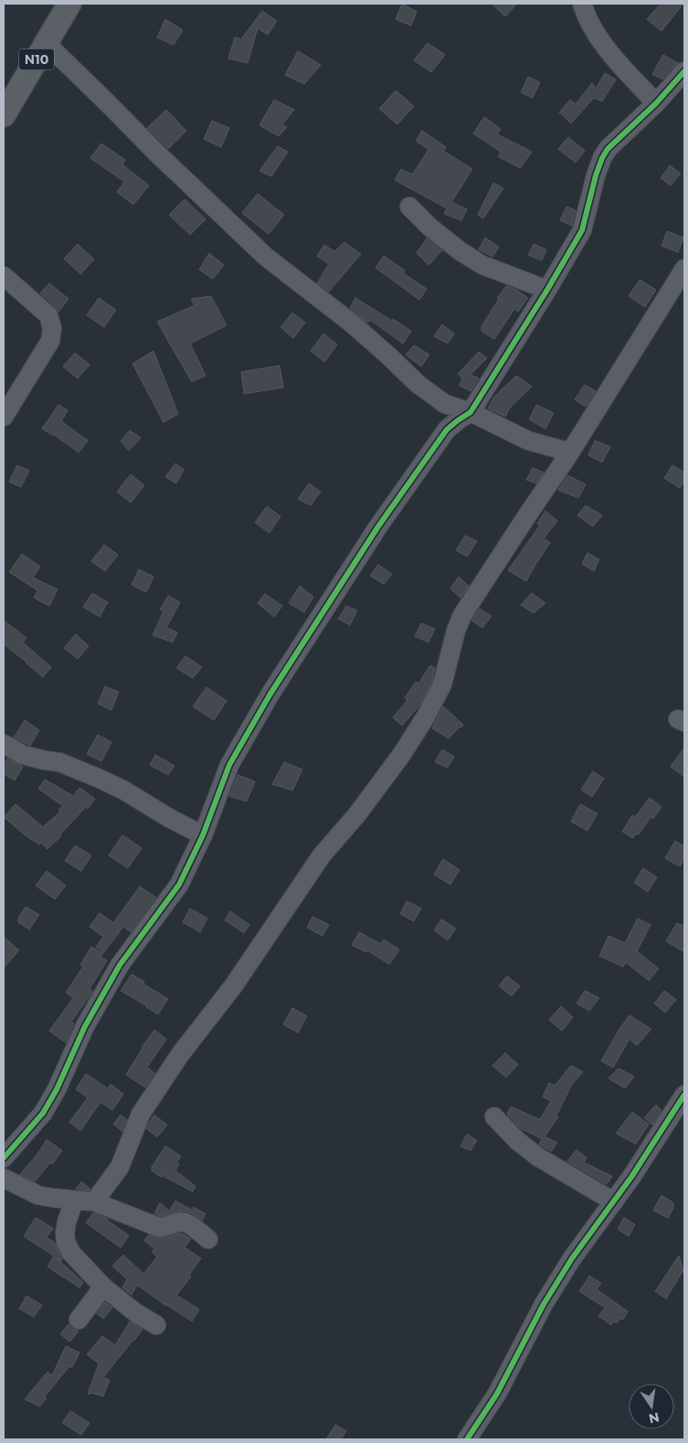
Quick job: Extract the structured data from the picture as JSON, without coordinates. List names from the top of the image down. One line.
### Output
{"streets":{"main road":["N10"]},"north":"bottom"}
